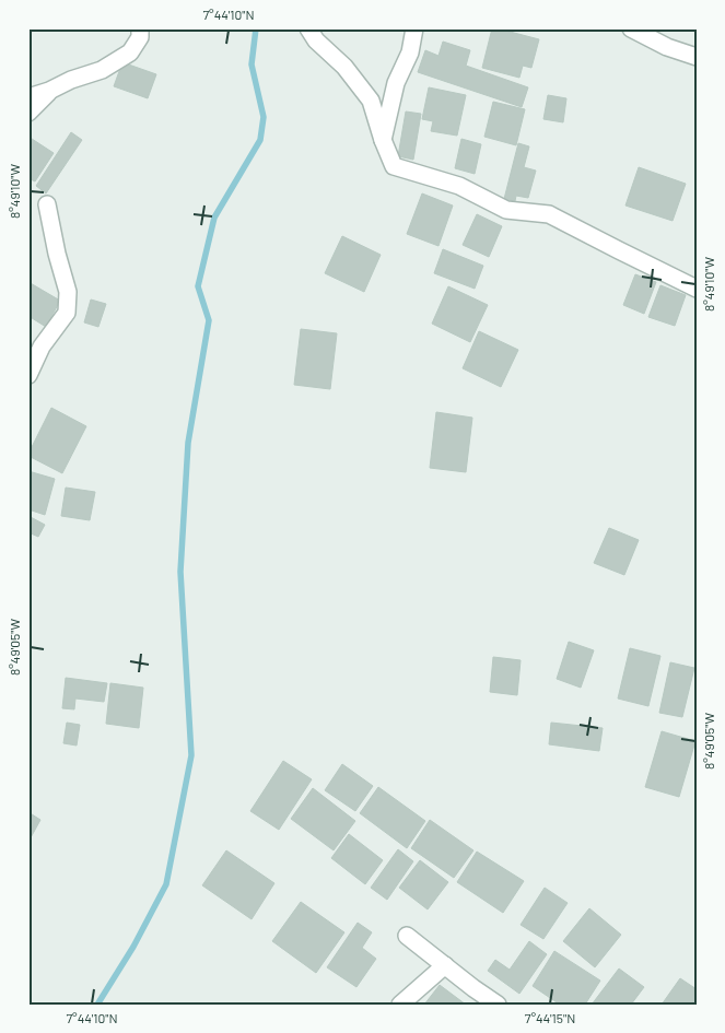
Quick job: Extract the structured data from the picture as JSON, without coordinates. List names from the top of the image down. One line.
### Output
{"coordinates":["7°44'10\"N","8°49'10\"W","8°49'05\"W","7°44'15\"N"]}
